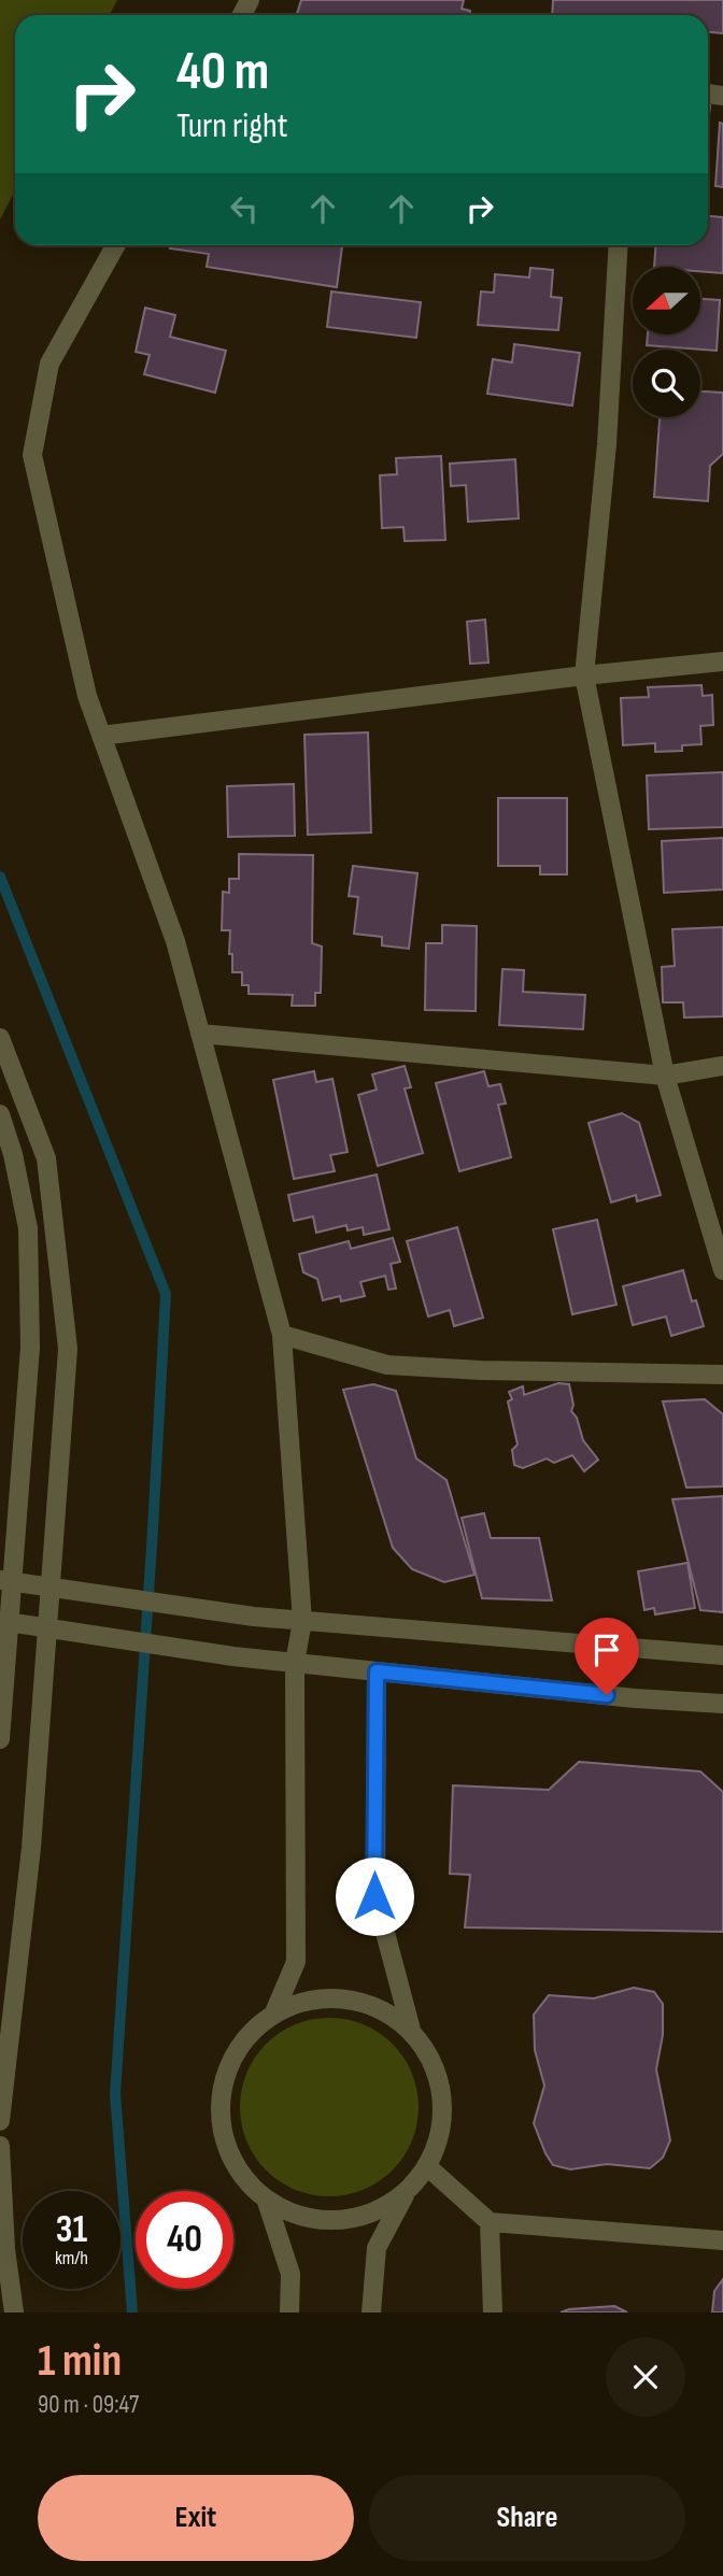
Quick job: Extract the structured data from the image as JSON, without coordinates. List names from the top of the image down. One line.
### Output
{"north":"left","page":{"turn":["40 m","Turn right"],"speed":"31 km/h","limit":"40","heading":["1 min","90 m · 09:47"],"buttons":["Exit","Share"]}}
